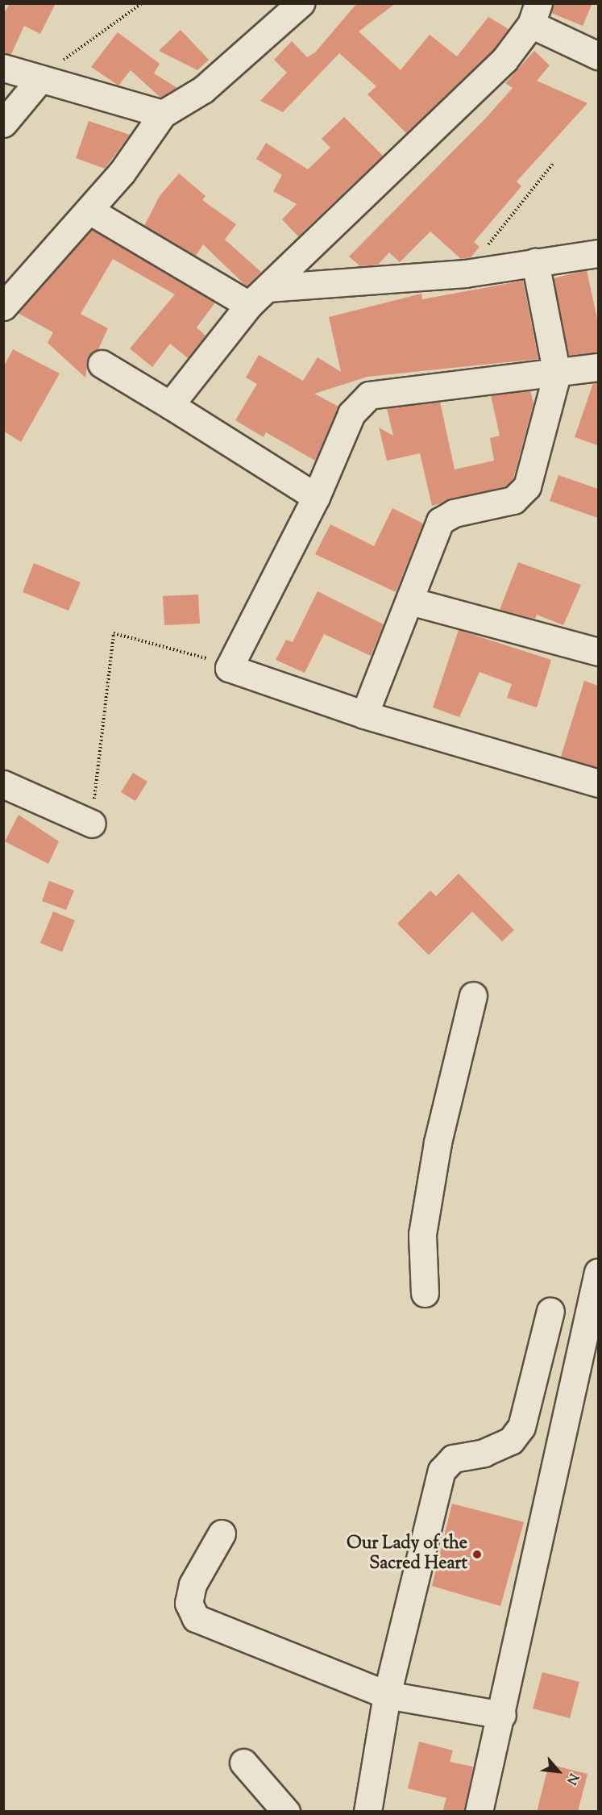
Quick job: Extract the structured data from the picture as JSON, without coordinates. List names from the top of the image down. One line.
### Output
{"places":["Our Lady of the Sacred Heart"],"north":"bottom right"}
